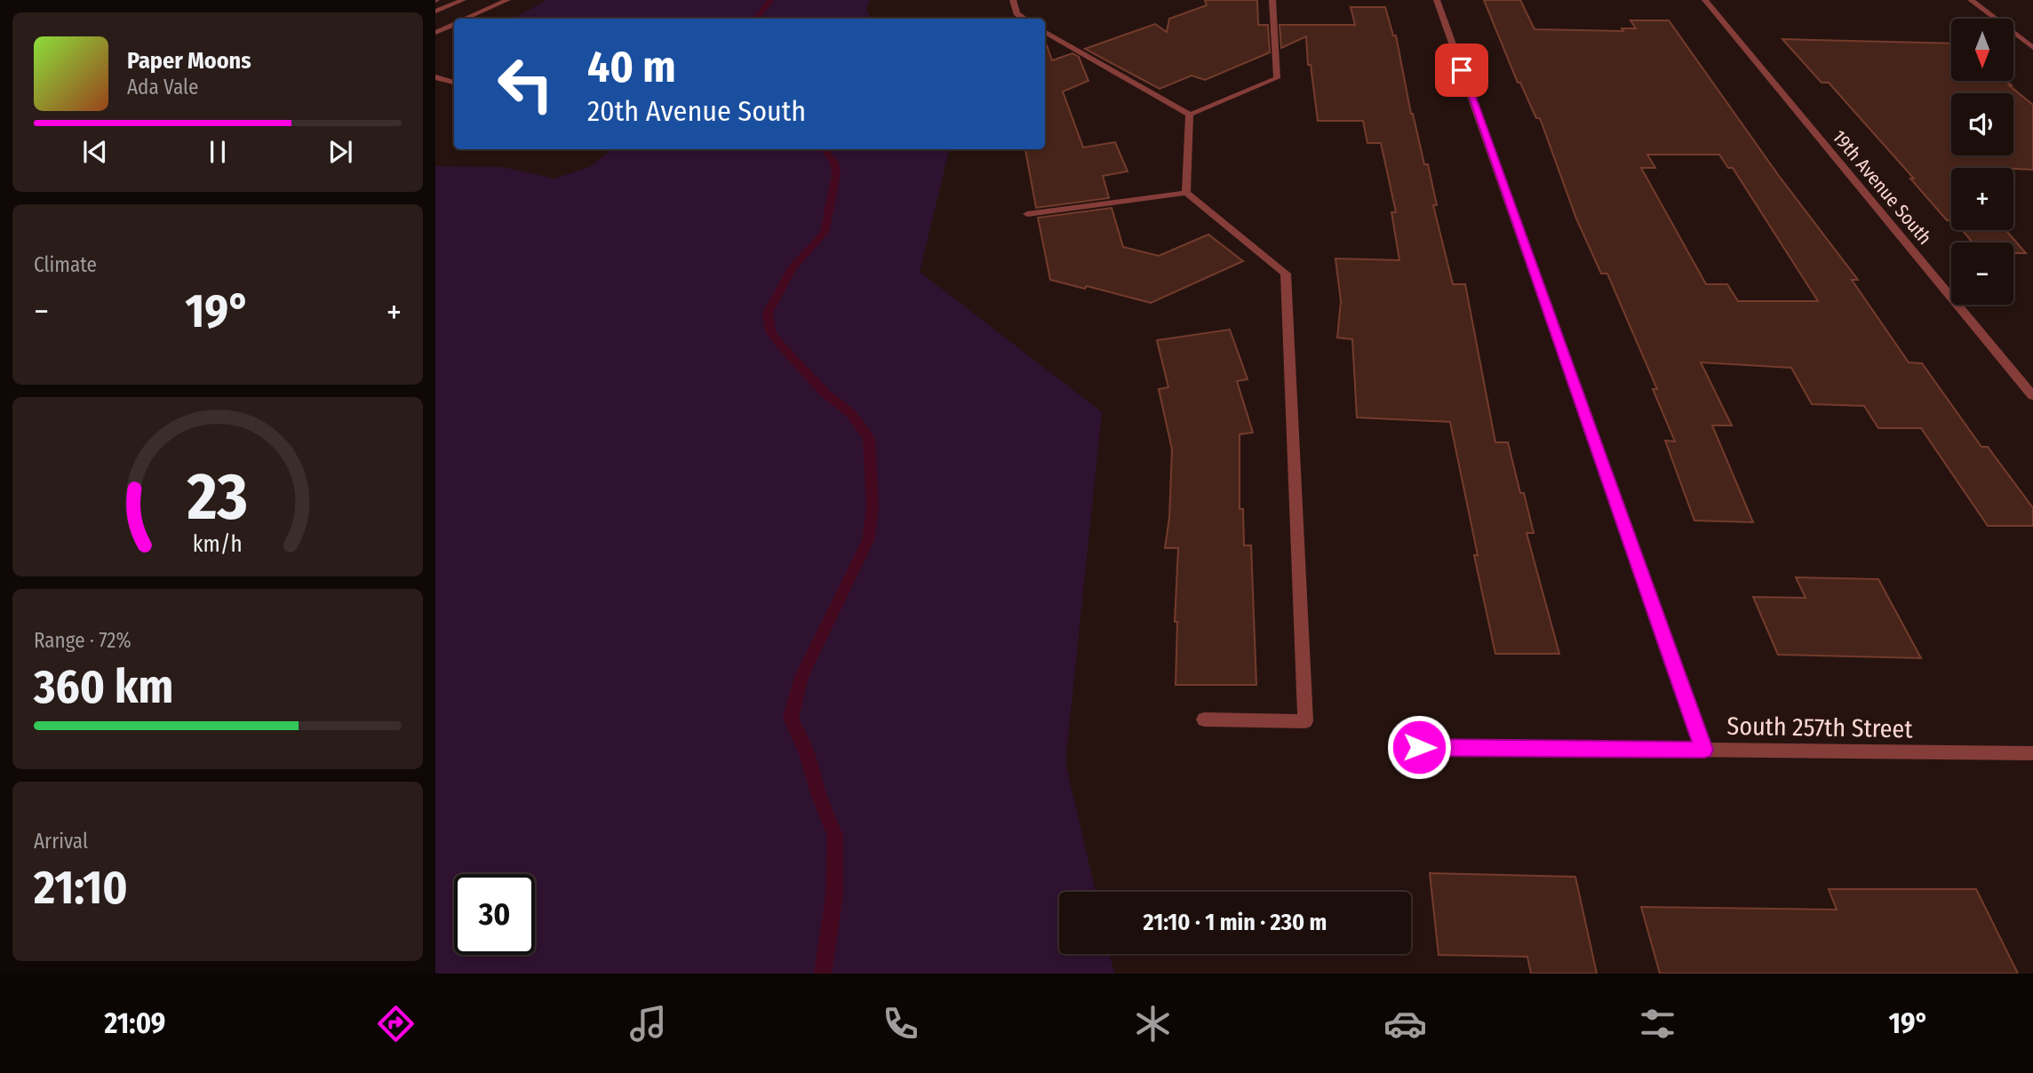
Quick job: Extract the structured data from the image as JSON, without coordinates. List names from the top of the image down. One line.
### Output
{"streets":{"street":["19th Avenue South","South 257th Street"]},"north":"bottom","page":{"map_buttons":["+","−"],"turn":["40 m","20th Avenue South"],"song":["Paper Moons","Ada Vale"],"tile":["Climate",["Range · 72%","360 km"],["Arrival","21:10"]],"heat":["−","19°","+"],"limit":"30","trip":"21:10 · 1 min · 230 m","tabs":["21:09","19°"],"gauge":["23","km/h"]}}
